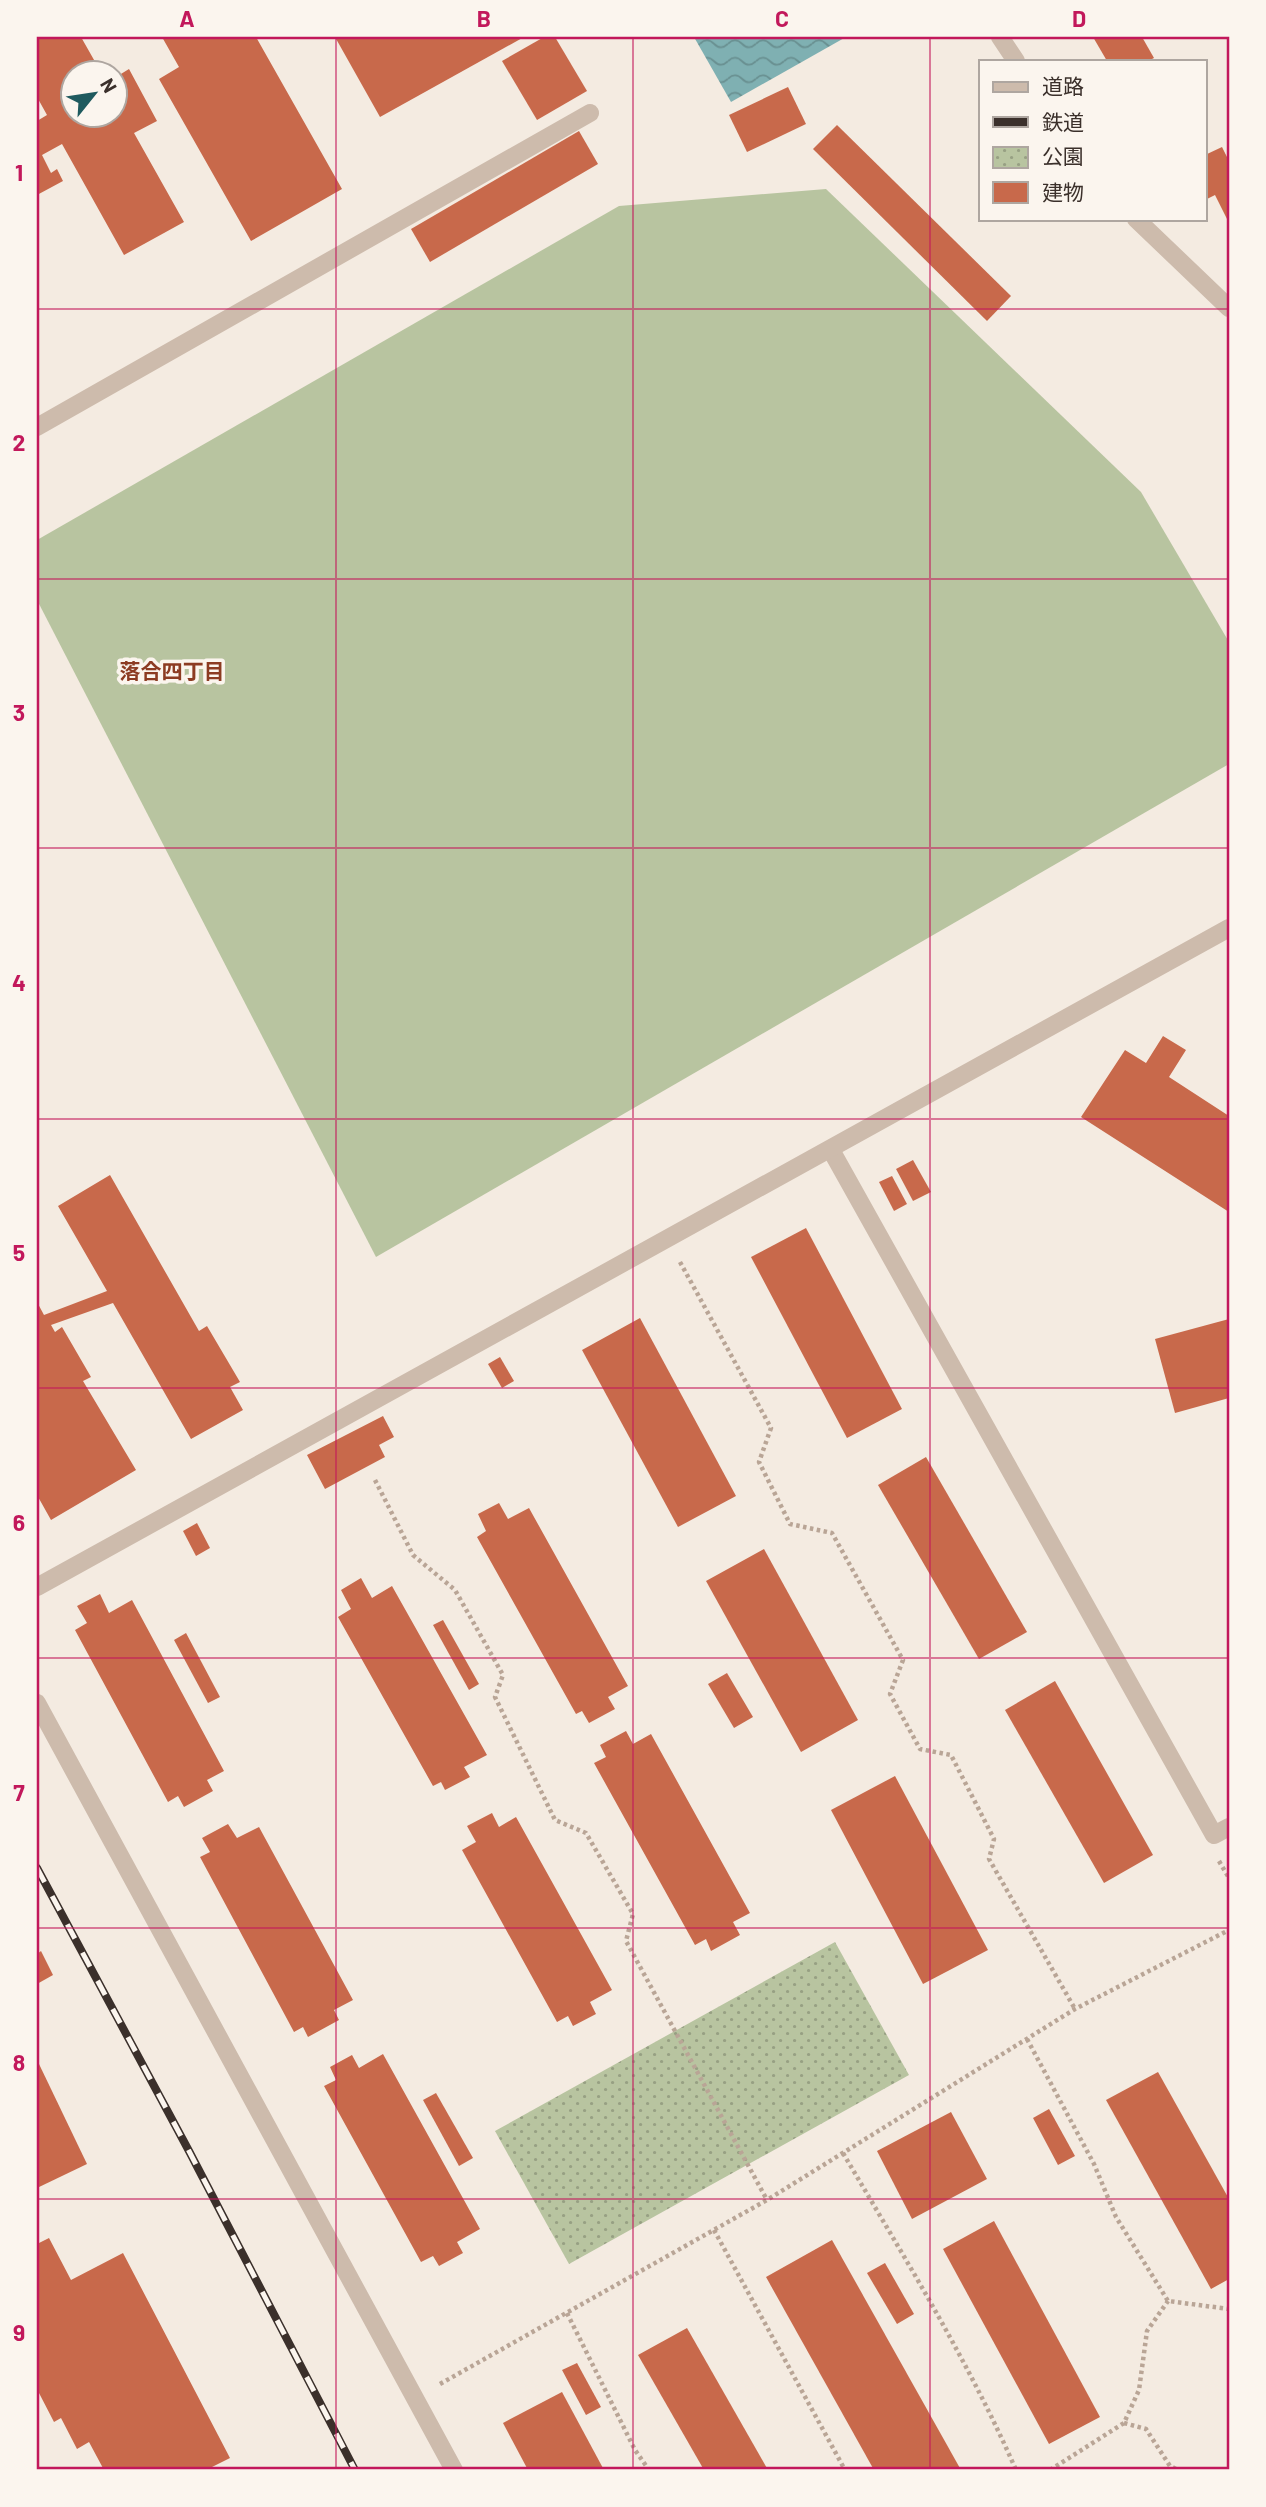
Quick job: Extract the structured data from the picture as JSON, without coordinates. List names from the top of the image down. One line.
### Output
{"districts":["落合四丁目"],"legend":["道路","鉄道","公園","建物"],"north":"top right","grid":{"columns":["A","B","C","D"],"rows":["1","2","3","4","5","6","7","8","9"]}}
